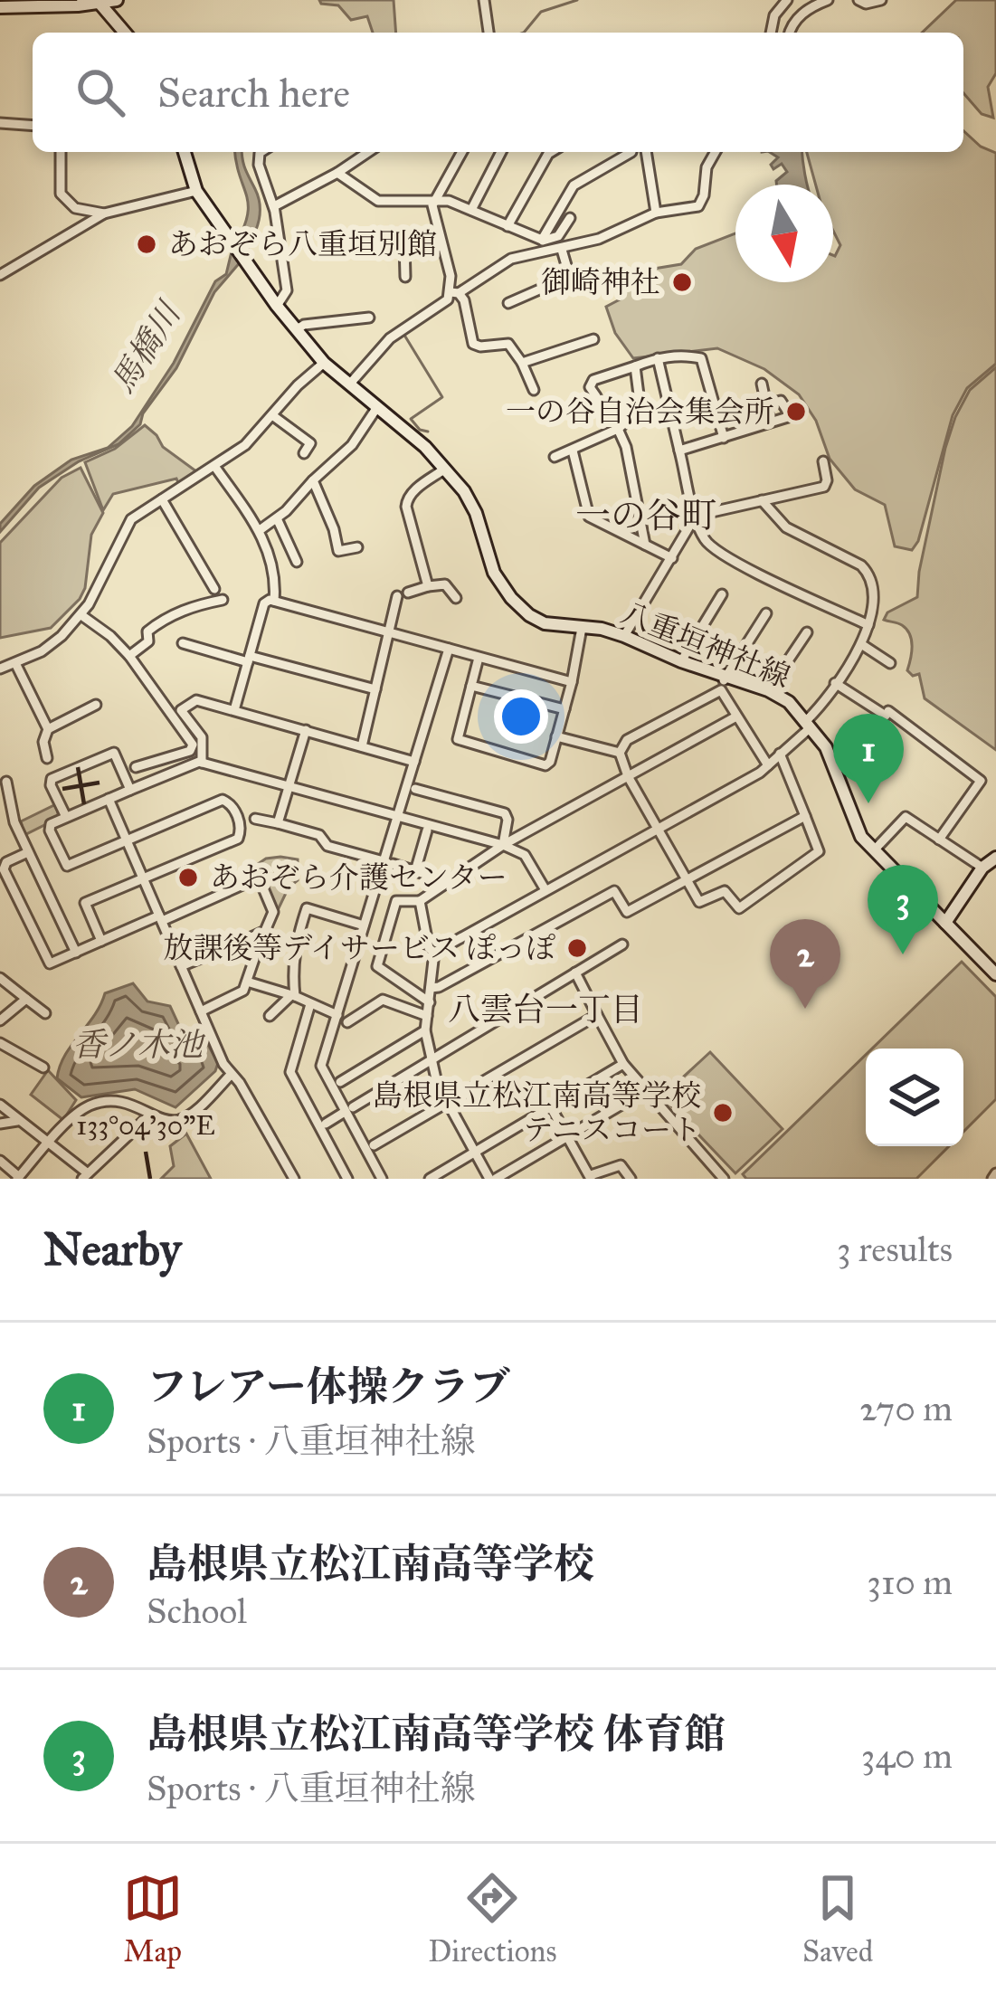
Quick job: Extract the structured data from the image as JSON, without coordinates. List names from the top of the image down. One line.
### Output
{"streets":{"main road":["八重垣神社線"]},"districts":["一の谷町","八雲台一丁目"],"water":["馬橋川","香ノ木池"],"places":["あおぞら八重垣別館","御崎神社","一の谷自治会集会所","あおぞら介護センター","放課後等デイサービス ぽっぽ","島根県立松江南高等学校 テニスコート"],"north":"bottom","page":{"search":"Search here","pins":["1","3","2"],"heading":["Nearby","3 results"],"list":[{"mark":"1","name":"フレアー体操クラブ","note":"Sports · 八重垣神社線","value":"270 m"},{"mark":"2","name":"島根県立松江南高等学校","note":"School","value":"310 m"},{"mark":"3","name":"島根県立松江南高等学校 体育館","note":"Sports · 八重垣神社線","value":"340 m"}],"nav":["Map","Directions","Saved"]},"coordinates":["133°04'30\"E"]}
